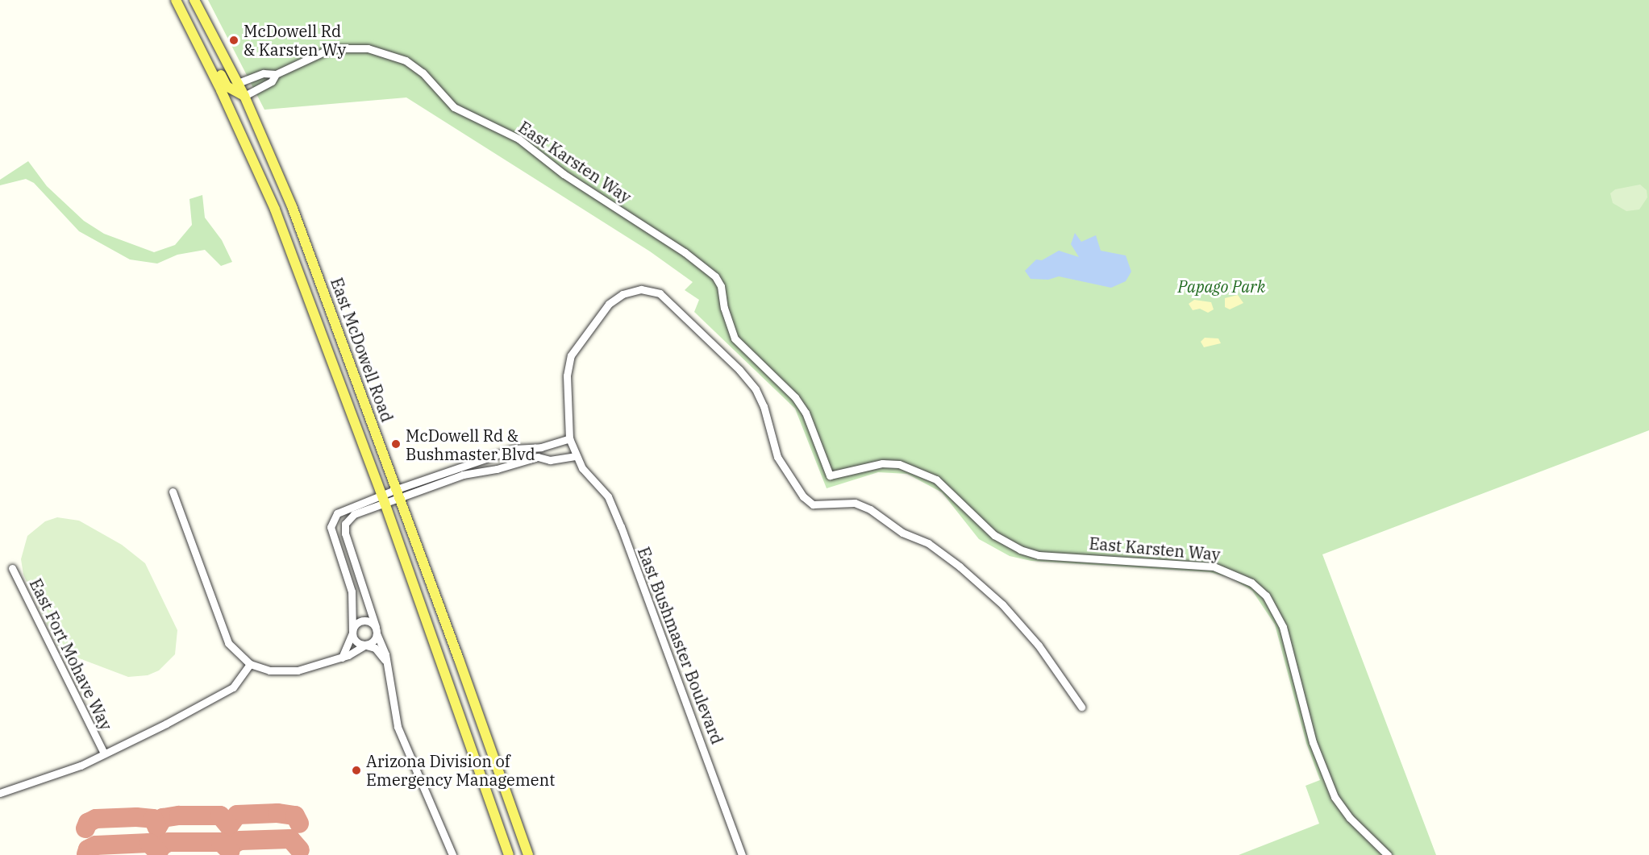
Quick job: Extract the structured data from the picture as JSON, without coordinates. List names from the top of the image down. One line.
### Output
{"streets":{"main road":["East McDowell Road"],"street":["East Karsten Way","East Bushmaster Boulevard","East Fort Mohave Way"]},"crossings":[["East Karsten Way","East McDowell Road"]],"parks":["Papago Park"],"places":["McDowell Rd & Karsten Wy","McDowell Rd & Bushmaster Blvd","Arizona Division of Emergency Management"]}
